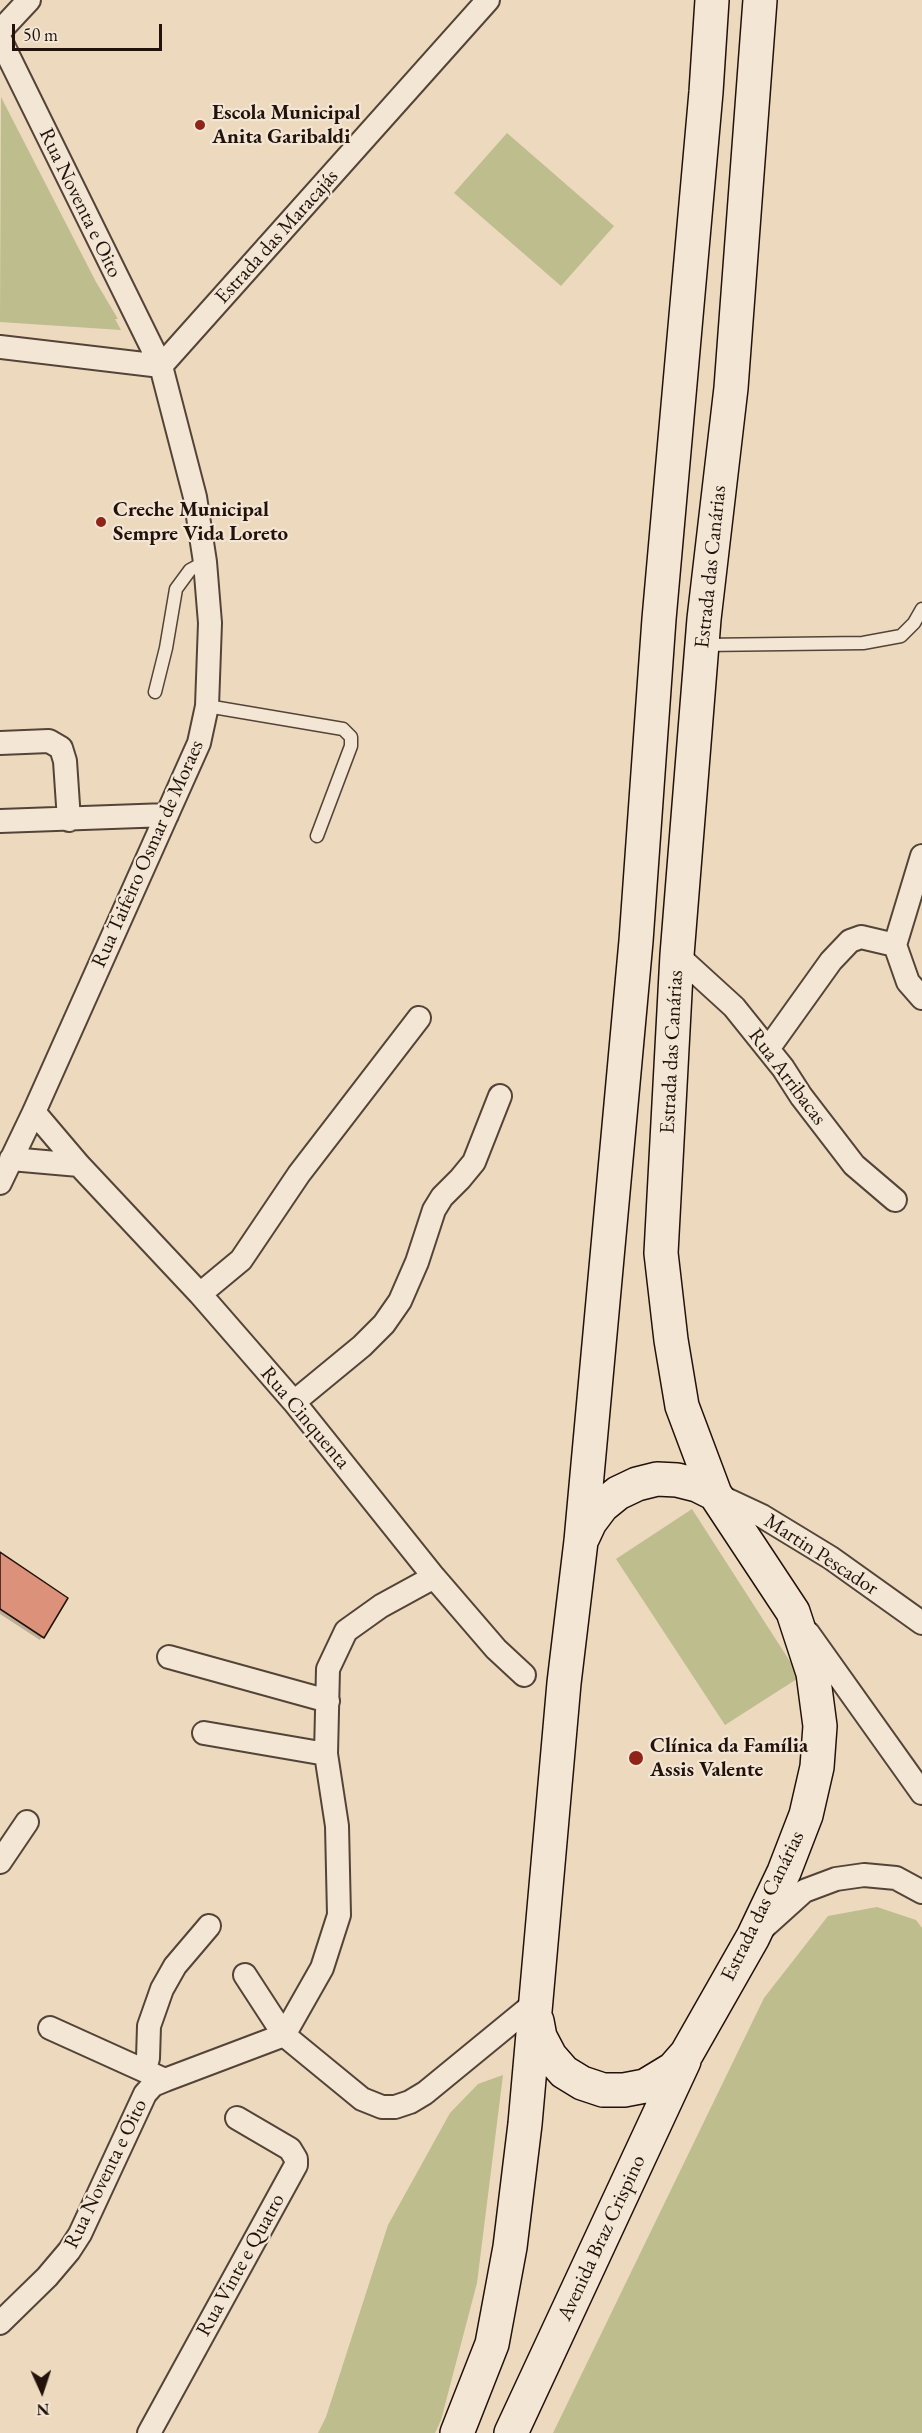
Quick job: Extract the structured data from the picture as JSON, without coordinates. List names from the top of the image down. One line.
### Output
{"streets":{"main road":["Estrada das Canárias","Avenida Braz Crispino"],"street":["Rua Noventa e Oito","Estrada das Maracajás","Rua Taifeiro Osmar de Moraes","Rua Arribacas","Rua Cinquenta","Martin Pescador","Rua Vinte e Quatro"]},"crossings":[["Rua Noventa e Oito","Estrada das Maracajás"],["Rua Noventa e Oito","Rua Taifeiro Osmar de Moraes"],["Estrada das Maracajás","Rua Taifeiro Osmar de Moraes"],["Estrada das Canárias","Rua Arribacas"],["Estrada das Canárias","Martin Pescador"],["Estrada das Canárias","Avenida Braz Crispino"],["Rua Taifeiro Osmar de Moraes","Rua Cinquenta"]],"places":["Escola Municipal Anita Garibaldi","Creche Municipal Sempre Vida Loreto","Clínica da Família Assis Valente"],"scale_bar":"50 m","north":"bottom"}
